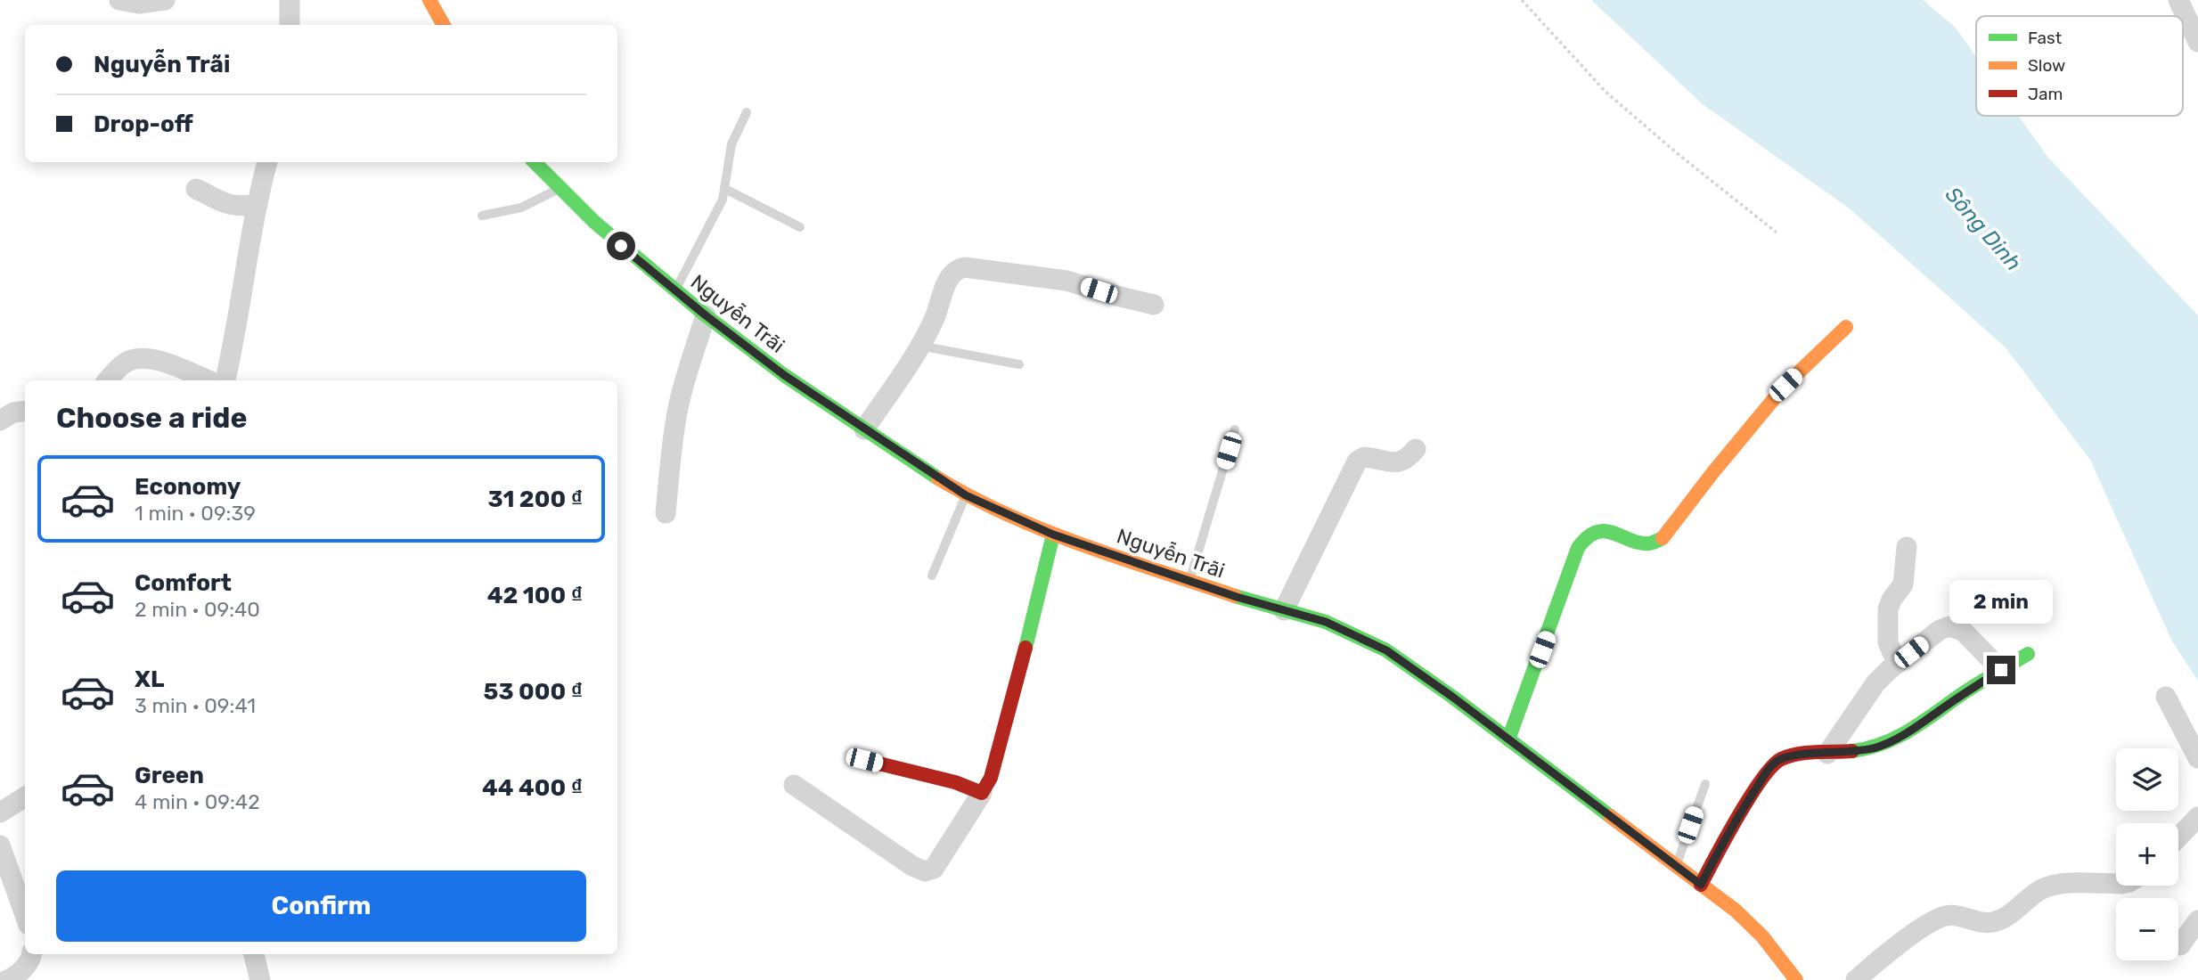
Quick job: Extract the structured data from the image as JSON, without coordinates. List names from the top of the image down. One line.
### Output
{"streets":{"main road":["Nguyễn Trãi"]},"water":["Sông Dinh"],"legend":["Fast","Slow","Jam"],"page":{"banner":["Nguyễn Trãi","Drop-off"],"heading":"Choose a ride","list":[{"name":"Economy","note":"1 min · 09:39","value":"31 200 ₫"},{"name":"Comfort","note":"2 min · 09:40","value":"42 100 ₫"},{"name":"XL","note":"3 min · 09:41","value":"53 000 ₫"},{"name":"Green","note":"4 min · 09:42","value":"44 400 ₫"}],"bubble":"2 min","map_buttons":["+","−"],"buttons":"Confirm"}}
